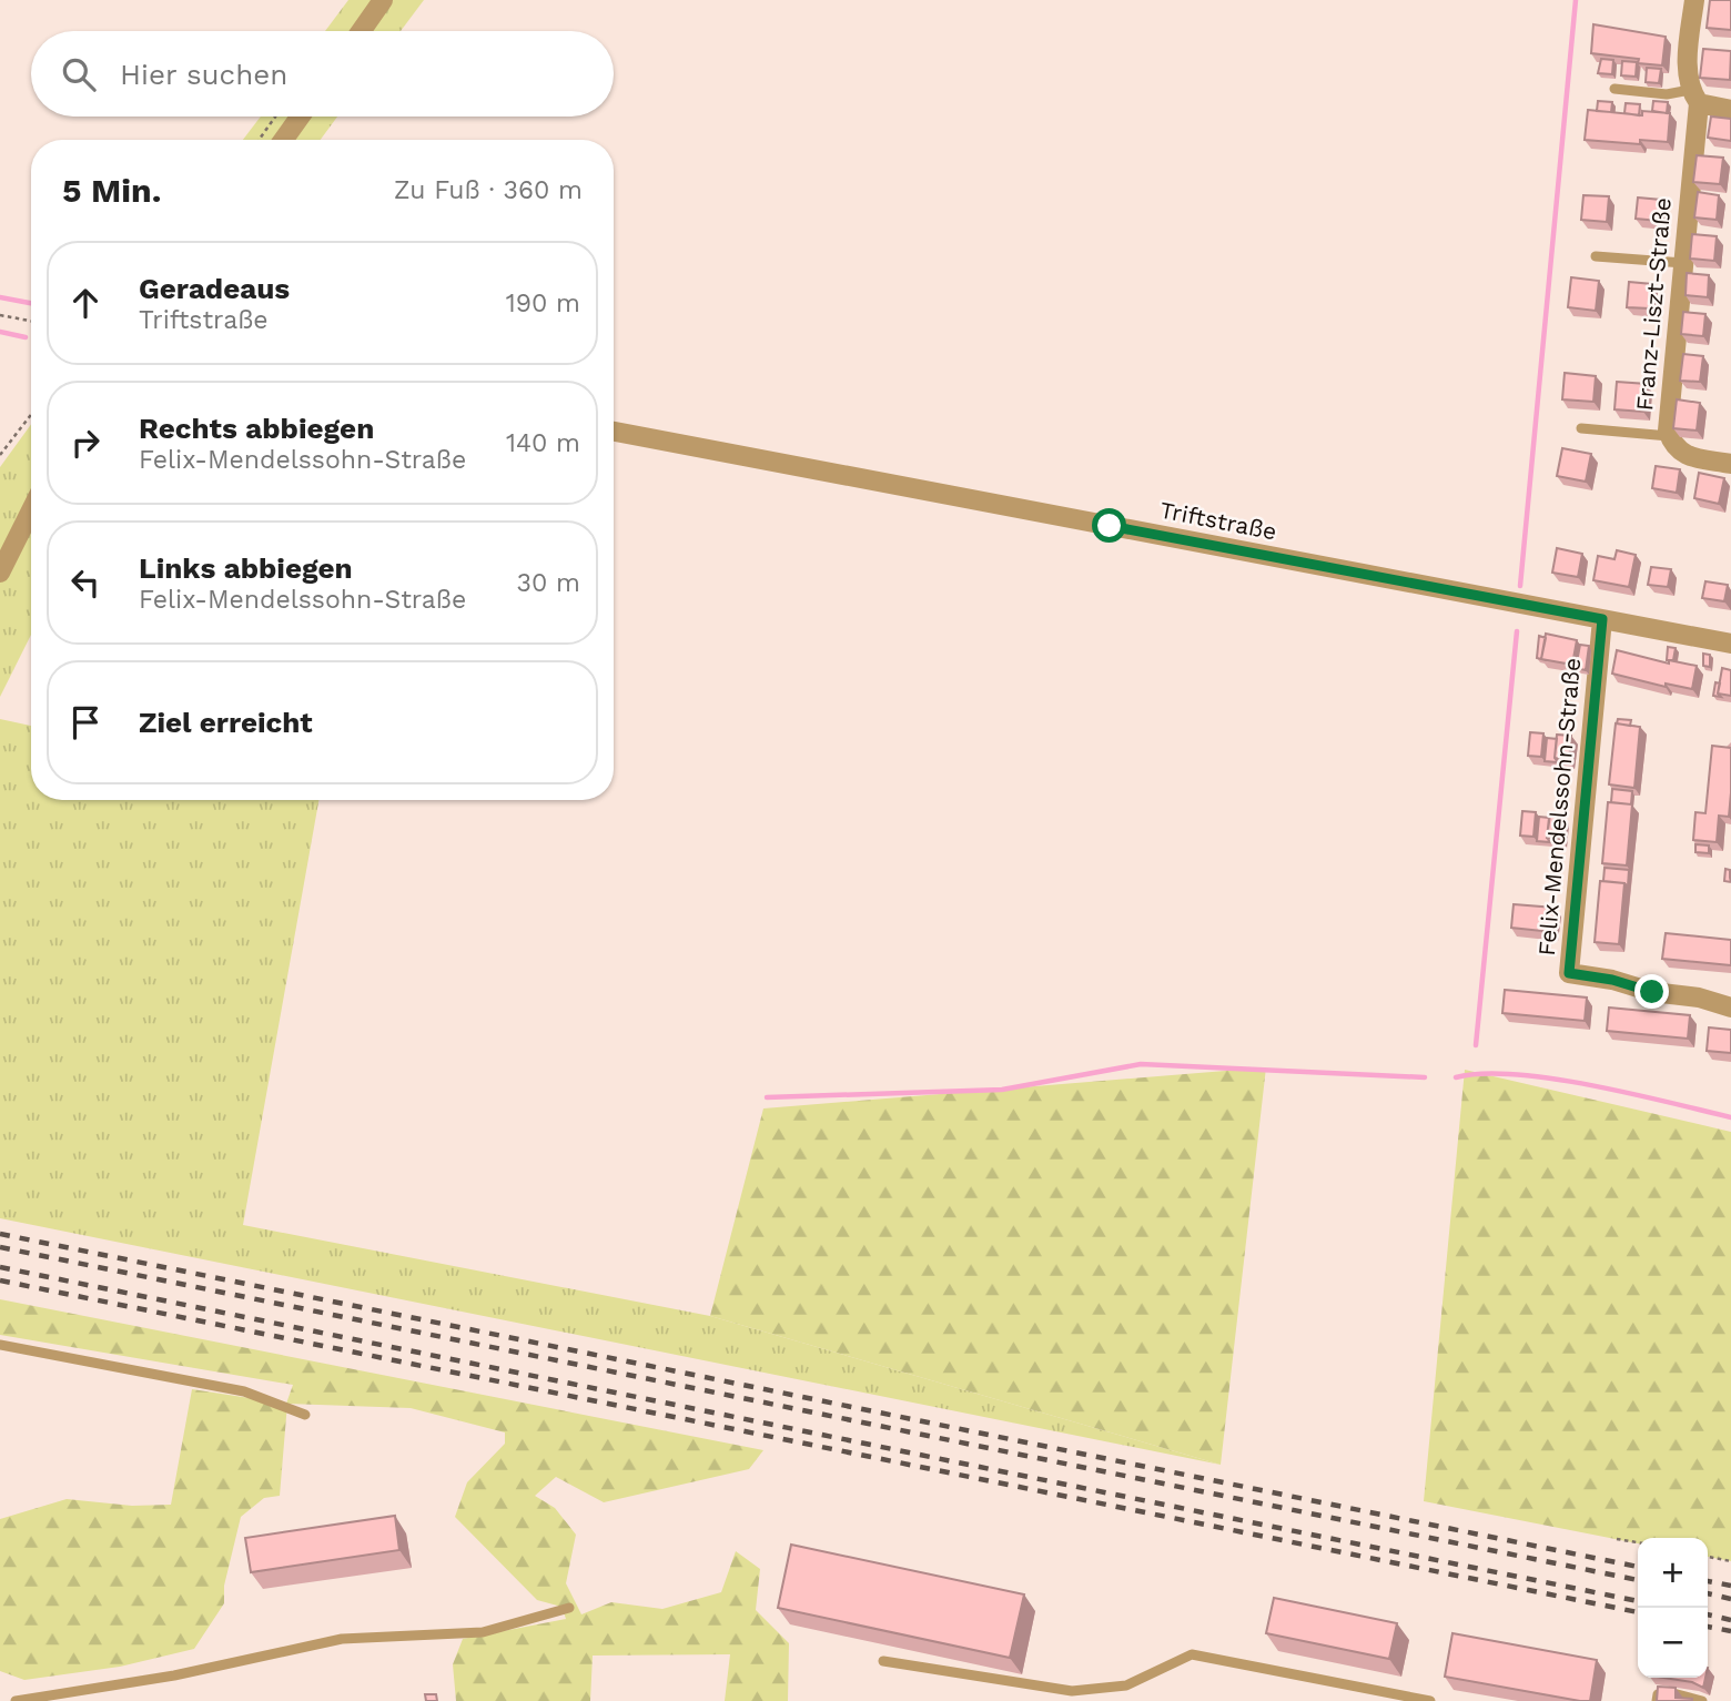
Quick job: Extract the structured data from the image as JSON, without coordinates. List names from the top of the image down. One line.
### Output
{"streets":{"street":["Franz-Liszt-Straße","Triftstraße","Felix-Mendelssohn-Straße"]},"crossings":[["Triftstraße","Felix-Mendelssohn-Straße"]],"page":{"search":"Hier suchen","heading":["5 Min.","Zu Fuß · 360 m"],"list":[["Geradeaus","Triftstraße","190 m"],["Rechts abbiegen","Felix-Mendelssohn-Straße","140 m"],["Links abbiegen","Felix-Mendelssohn-Straße","30 m"],"Ziel erreicht"],"map_buttons":["+","−"]}}
